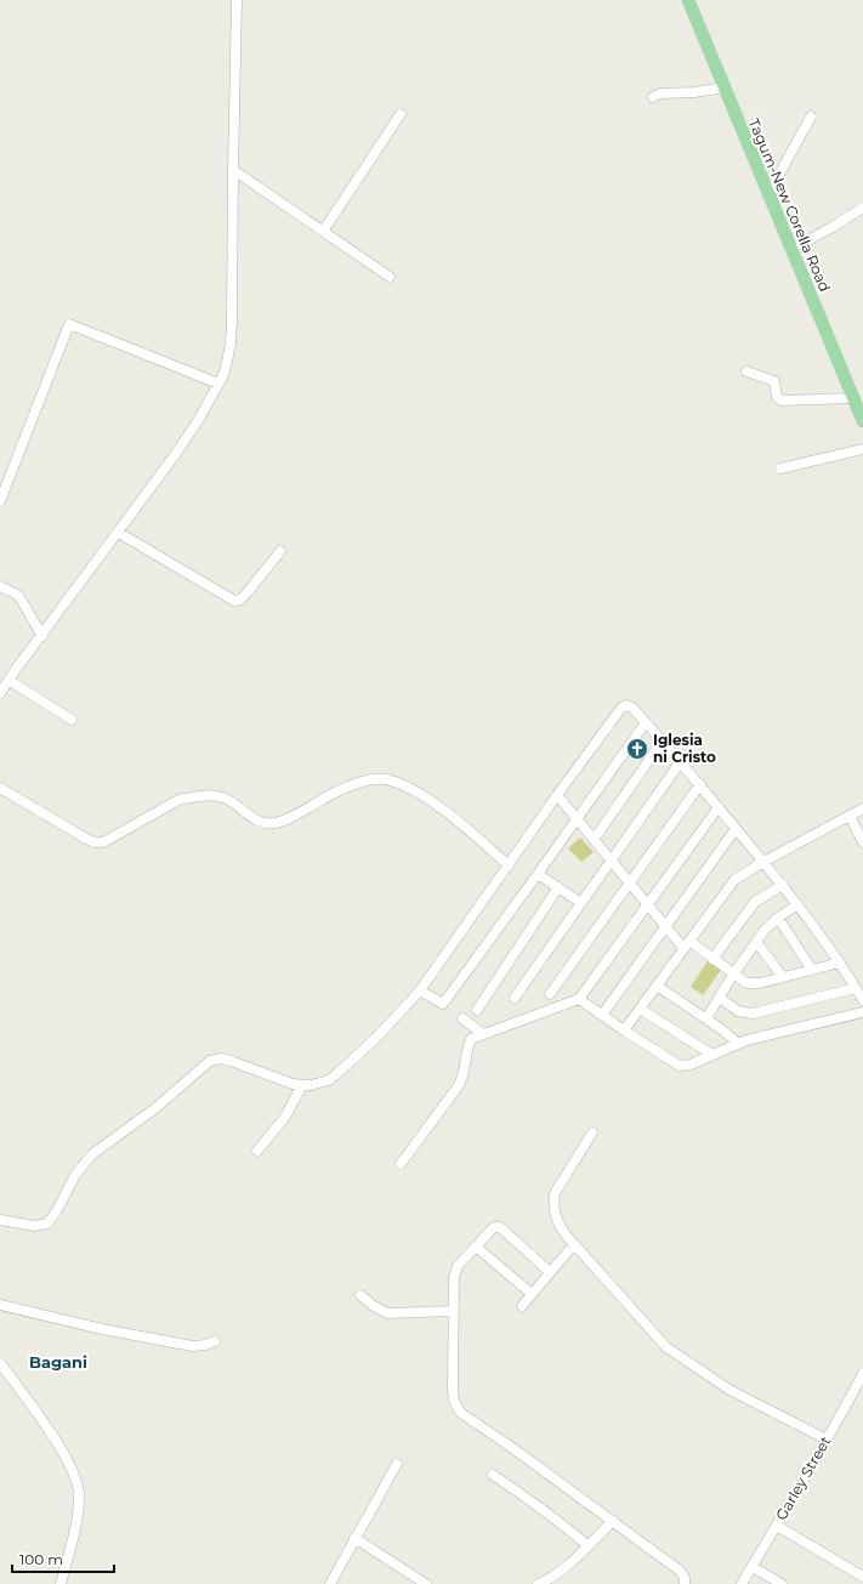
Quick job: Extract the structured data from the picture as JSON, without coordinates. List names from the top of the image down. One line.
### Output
{"streets":{"main road":["Tagum-New Corella Road"],"street":["Garley Street"]},"districts":["Bagani"],"places":{"church":["Iglesia ni Cristo"]},"scale_bar":"100 m"}
